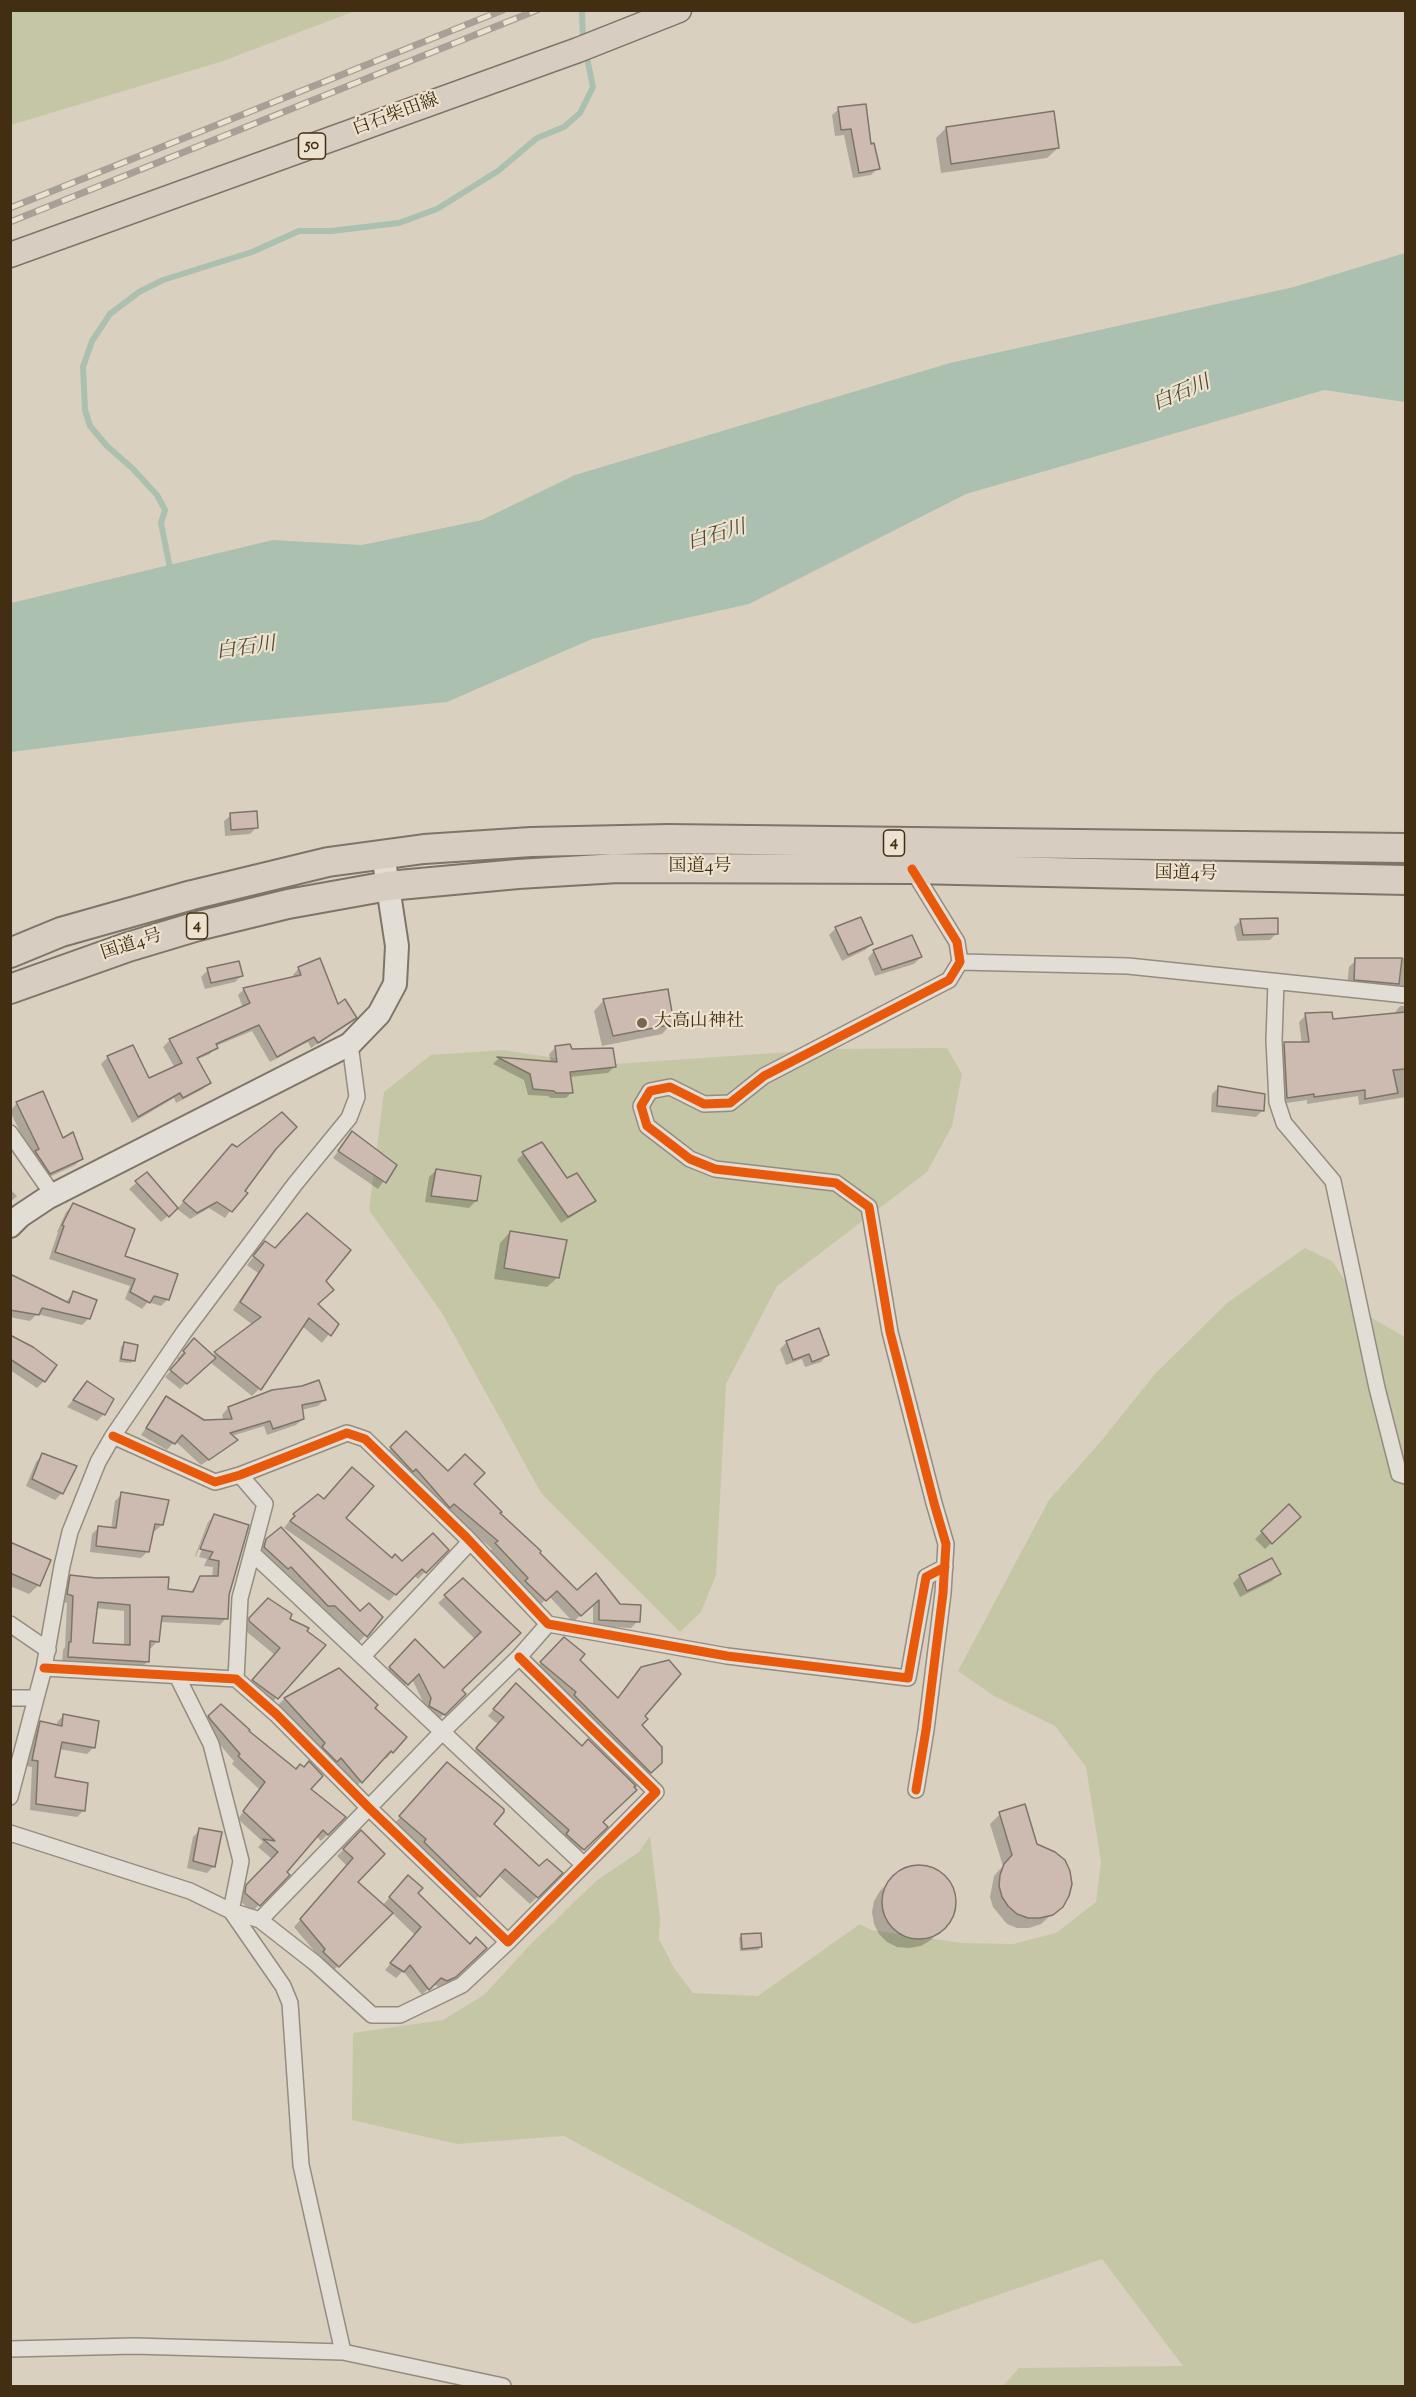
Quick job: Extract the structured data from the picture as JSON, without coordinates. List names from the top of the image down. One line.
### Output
{"streets":{"highway":["4","国道4号"],"main road":["白石柴田線","50"]},"water":["白石川"],"places":["大高山神社"]}
